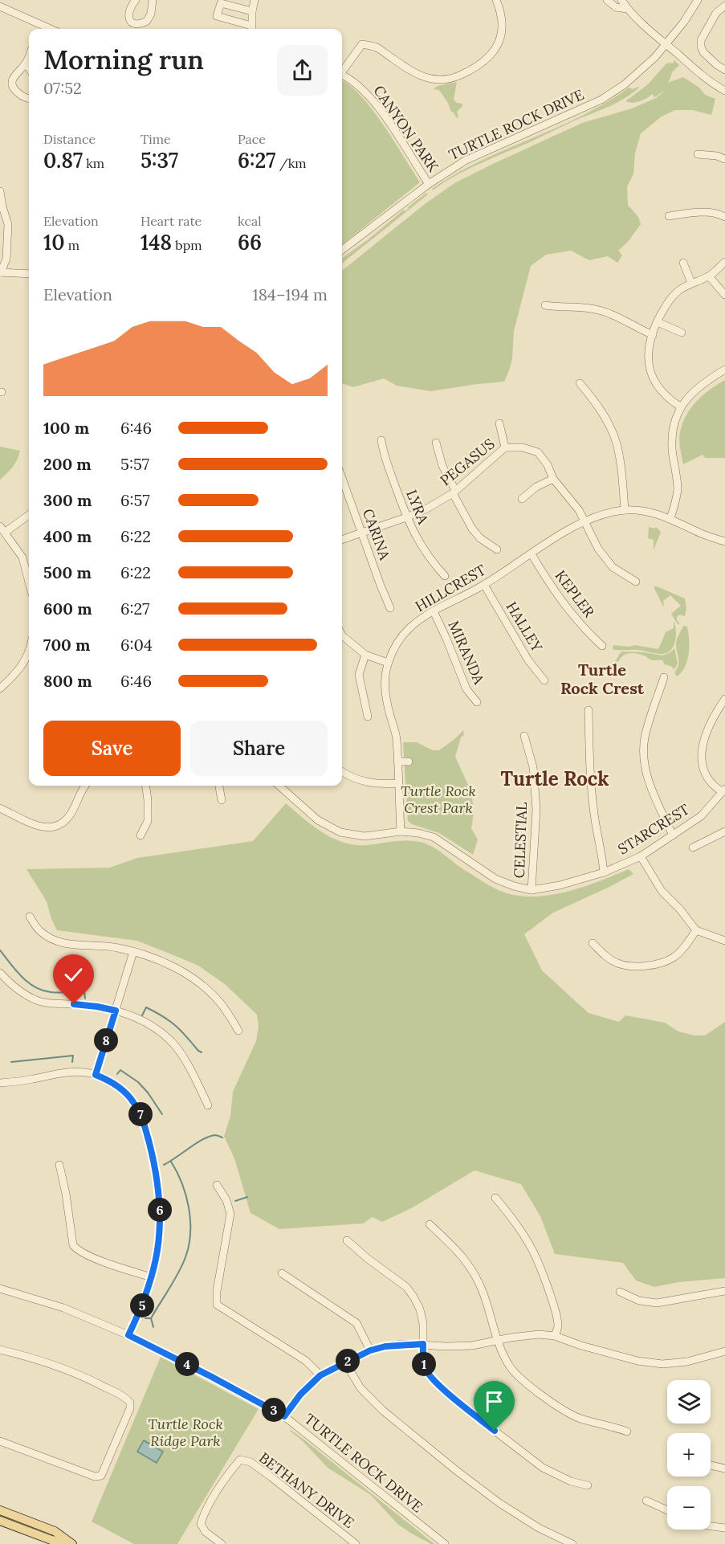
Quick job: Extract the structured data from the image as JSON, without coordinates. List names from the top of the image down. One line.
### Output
{"streets":{"street":["TURTLE ROCK DRIVE","CANYON PARK","PEGASUS","LYRA","CARINA","HILLCREST","KEPLER","HALLEY","MIRANDA","STARCREST","CELESTIAL","BETHANY DRIVE"]},"crossings":[["TURTLE ROCK DRIVE","CANYON PARK"],["PEGASUS","LYRA"],["PEGASUS","CARINA"],["PEGASUS","HILLCREST"],["HILLCREST","KEPLER"],["HILLCREST","HALLEY"],["HILLCREST","MIRANDA"],["HILLCREST","STARCREST"],["STARCREST","CELESTIAL"]],"districts":["Turtle Rock Crest","Turtle Rock"],"parks":["Turtle Rock Crest Park","Turtle Rock Ridge Park"],"page":{"heading":["Morning run","07:52"],"stats":[["Distance","0.87 km"],["Time","5:37"],["Pace","6:27 /km"],["Elevation","10 m"],["Heart rate","148 bpm"],["kcal","66"]],"chart":["Elevation","184–194 m"],"list":[{"name":"100 m","note":"6:46"},{"name":"200 m","note":"5:57"},{"name":"300 m","note":"6:57"},{"name":"400 m","note":"6:22"},{"name":"500 m","note":"6:22"},{"name":"600 m","note":"6:27"},{"name":"700 m","note":"6:04"},{"name":"800 m","note":"6:46"}],"buttons":["Save","Share"],"pins":["8","7","6","5","2","1","4","3"],"map_buttons":["+","−"]}}
